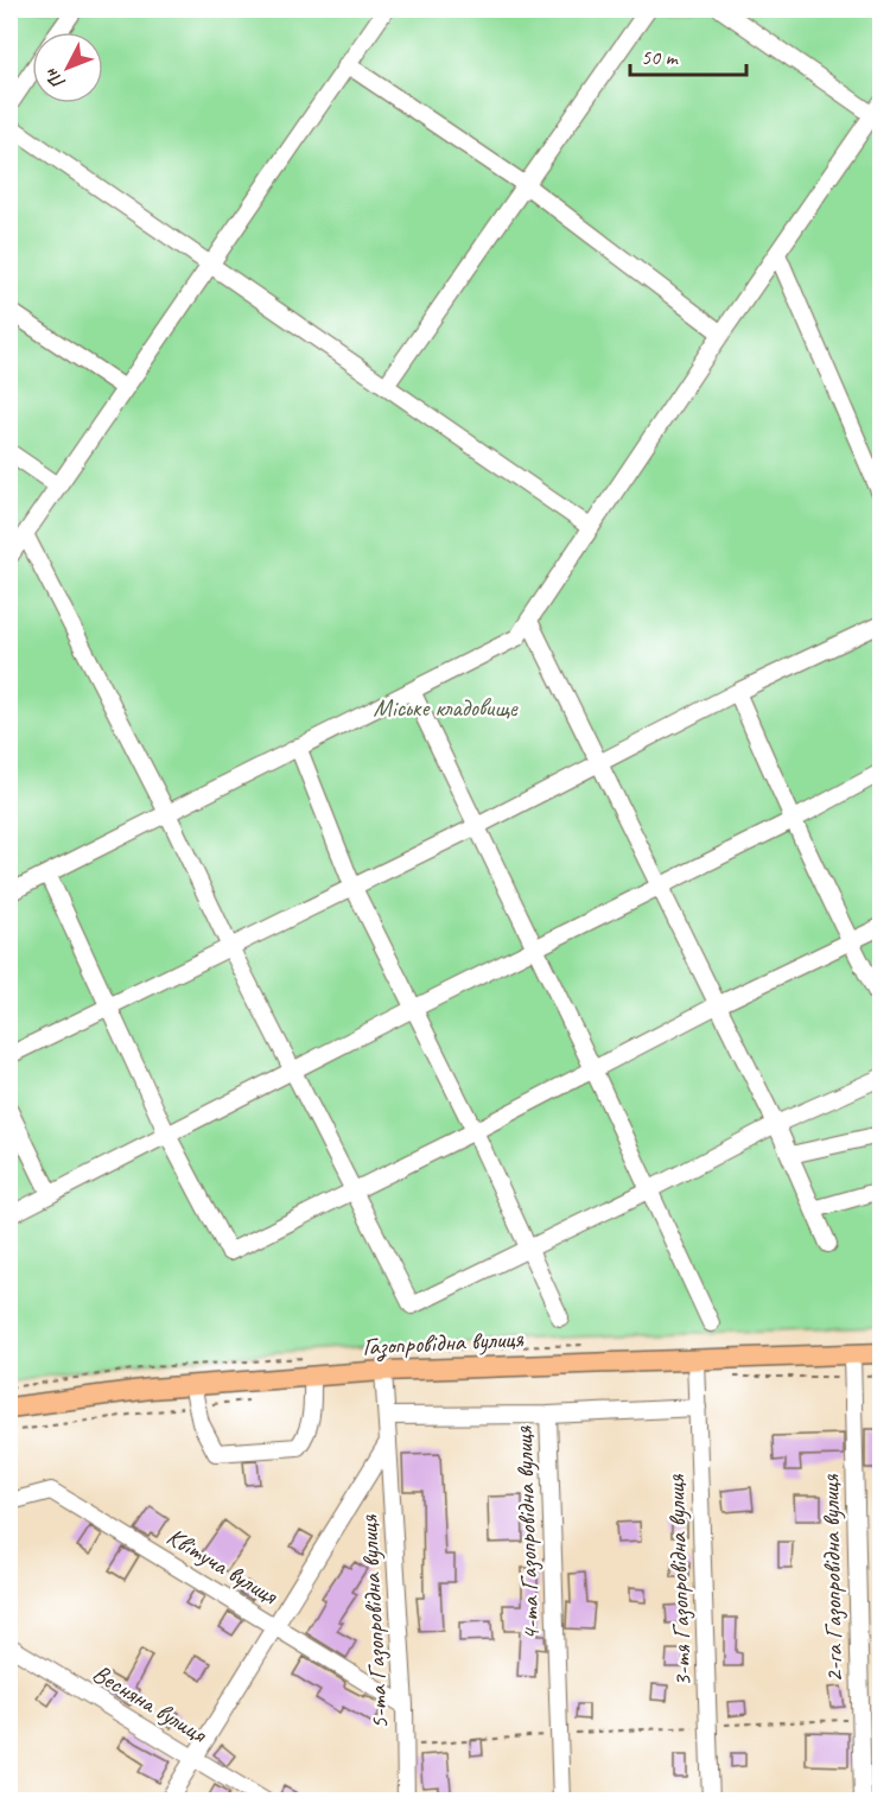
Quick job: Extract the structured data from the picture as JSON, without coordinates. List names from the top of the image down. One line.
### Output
{"streets":{"main road":["Газопровідна вулиця"],"street":["4-та Газопровідна вулиця","Квітуча вулиця","2-га Газопровідна вулиця","3-тя Газопровідна вулиця","5-та Газопровідна вулиця","Весняна вулиця"]},"crossings":[["Газопровідна вулиця","2-га Газопровідна вулиця"],["Газопровідна вулиця","3-тя Газопровідна вулиця"],["Газопровідна вулиця","5-та Газопровідна вулиця"],["4-та Газопровідна вулиця","3-тя Газопровідна вулиця"],["Квітуча вулиця","5-та Газопровідна вулиця"]],"parks":["Міське кладовище"],"scale_bar":"50 m","north":"bottom left"}
